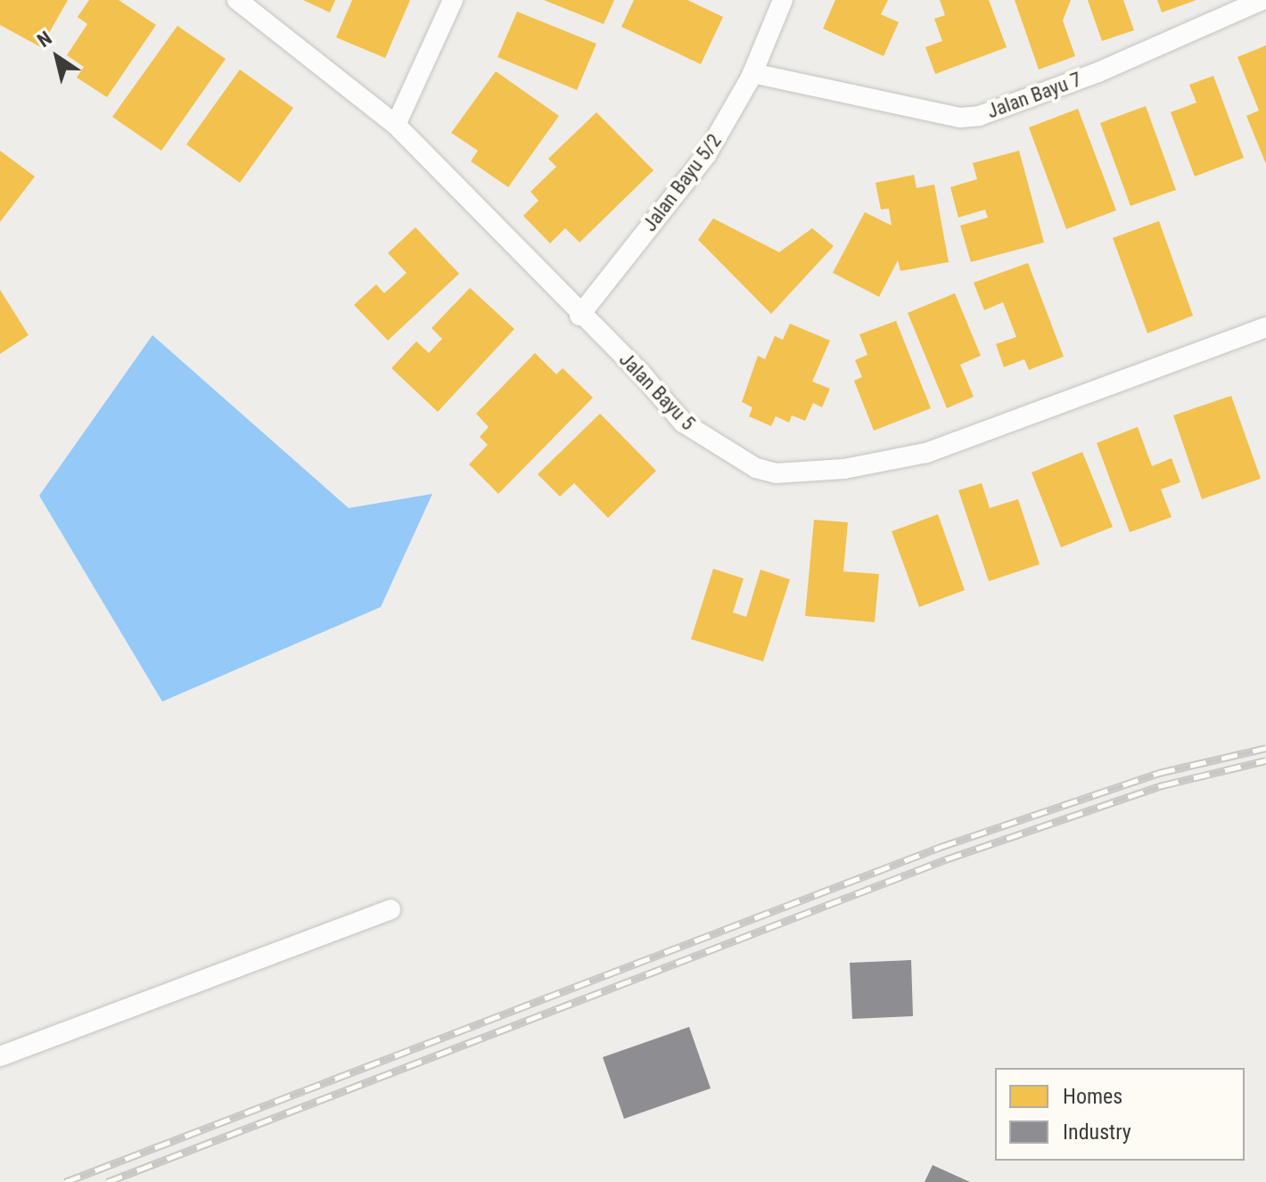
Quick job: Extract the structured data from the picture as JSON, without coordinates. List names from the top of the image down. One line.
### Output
{"streets":{"street":["Jalan Bayu 7","Jalan Bayu 5/2","Jalan Bayu 5"]},"crossings":[["Jalan Bayu 7","Jalan Bayu 5/2"],["Jalan Bayu 5/2","Jalan Bayu 5"]],"legend":["Homes","Industry"],"north":"top left"}
